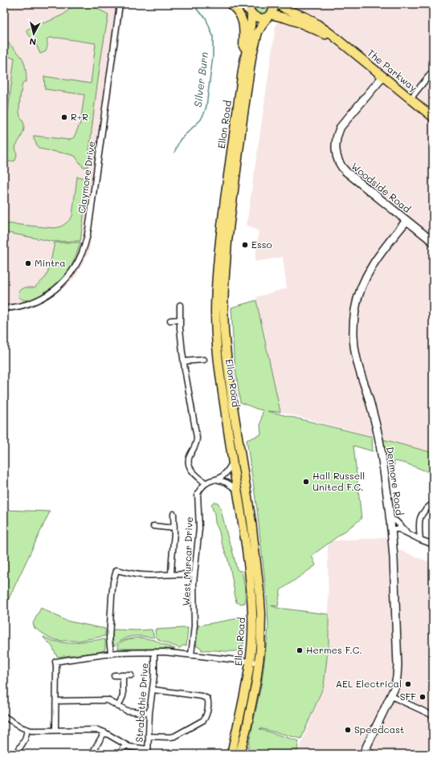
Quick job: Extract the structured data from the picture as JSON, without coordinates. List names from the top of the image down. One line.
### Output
{"streets":{"main road":["The Parkway","Ellon Road"],"street":["Claymore Drive","Woodside Road","Denmore Road","West Murcar Drive","Strabathie Drive"]},"crossings":[["The Parkway","Ellon Road"],["The Parkway","Woodside Road"],["Woodside Road","Denmore Road"]],"water":["Silver Burn"],"places":["R+R","Esso","Mintra","Hall Russell United F.C.","Hermes F.C.","AEL Electrical","SFF","Speedcast"],"north":"bottom"}
